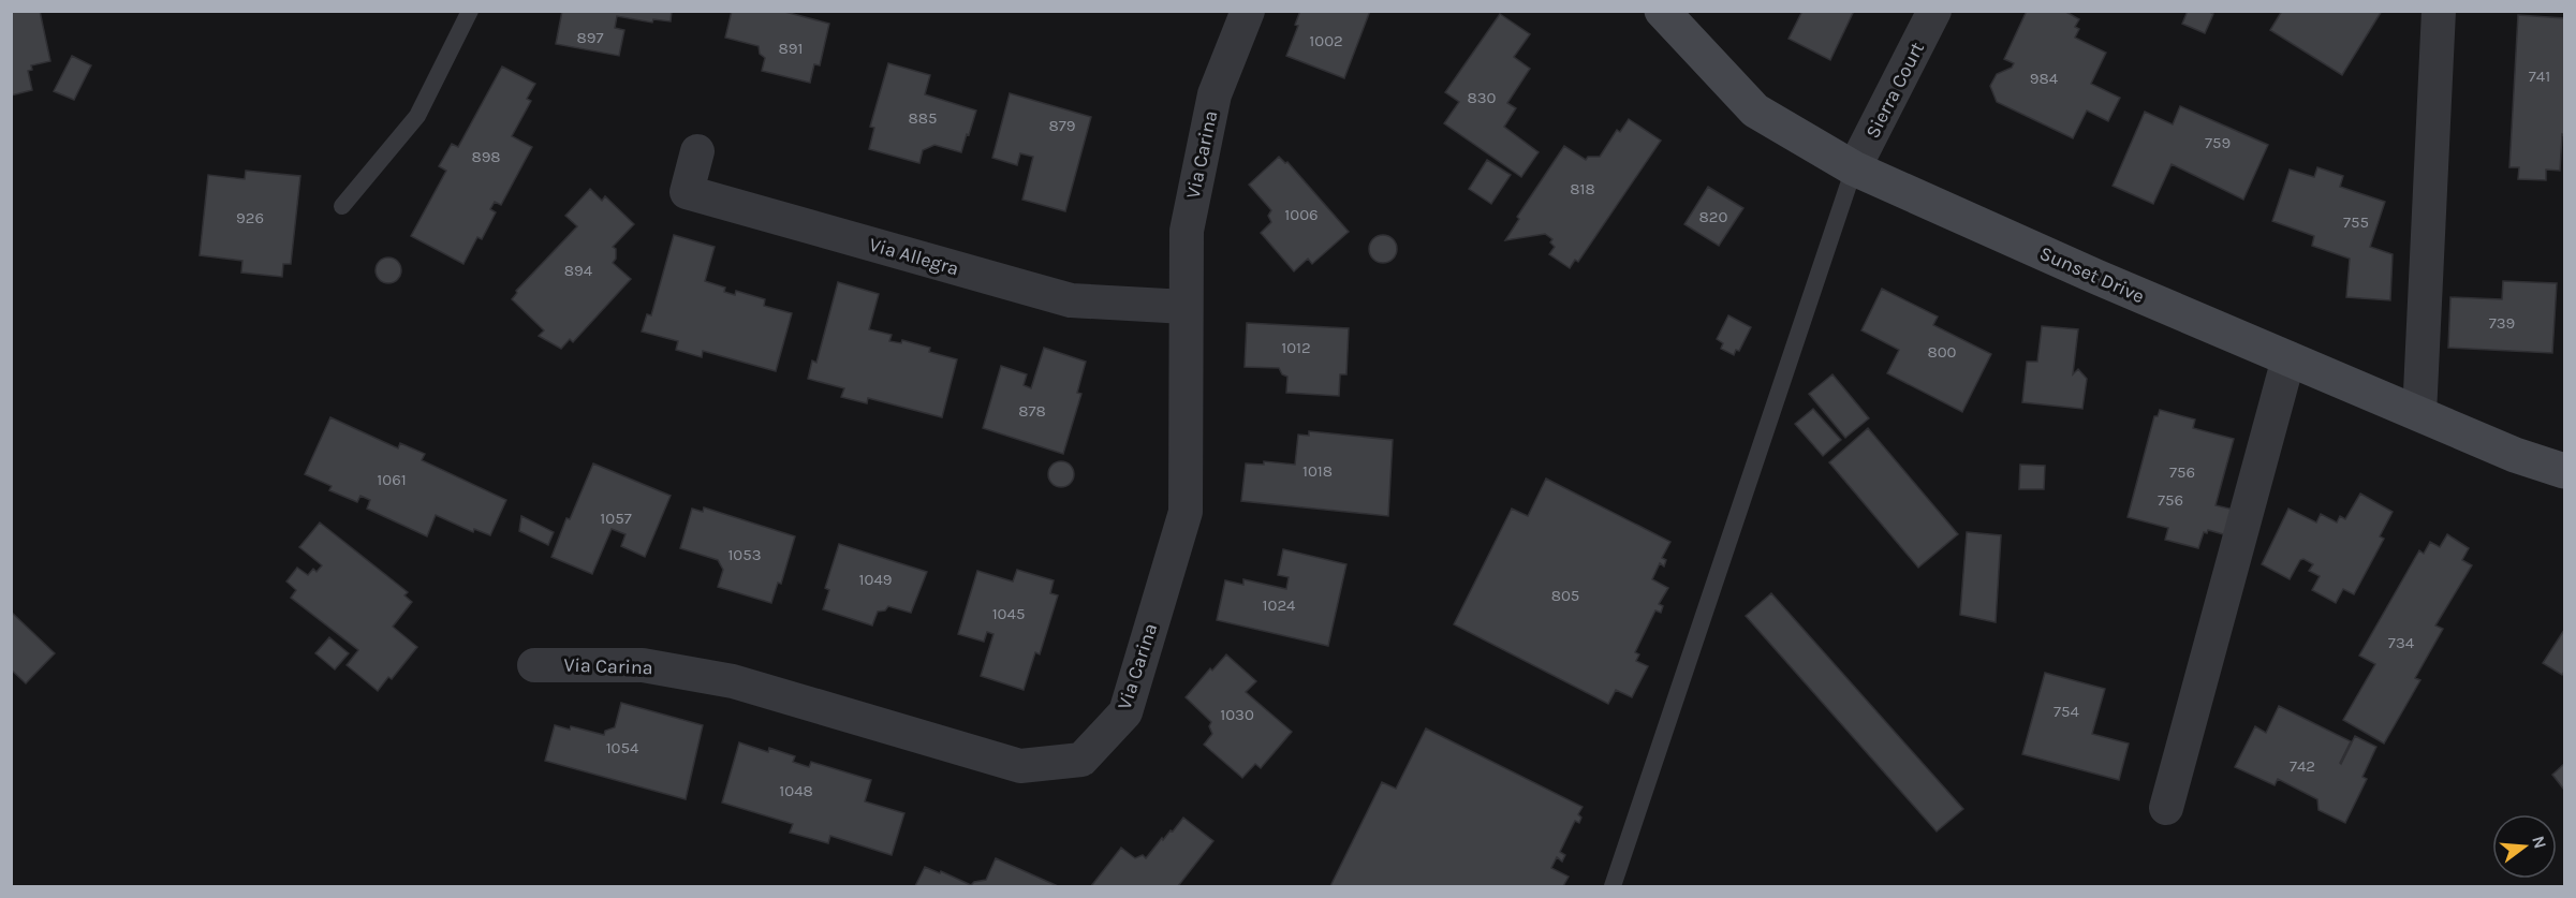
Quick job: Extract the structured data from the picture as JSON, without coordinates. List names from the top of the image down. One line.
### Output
{"streets":{"main road":["Sunset Drive"],"street":["Sierra Court","Via Carina","Via Allegra"]},"crossings":[["Sierra Court","Sunset Drive"],["Via Carina","Via Allegra"]],"house_numbers":["897","1002","891","741","984","830","885","879","759","898","818","1006","820","926","755","894","739","1012","800","878","1018","756","1061","756","1057","1053","1049","805","1024","1045","734","754","1030","1054","742","1048"],"north":"right"}
